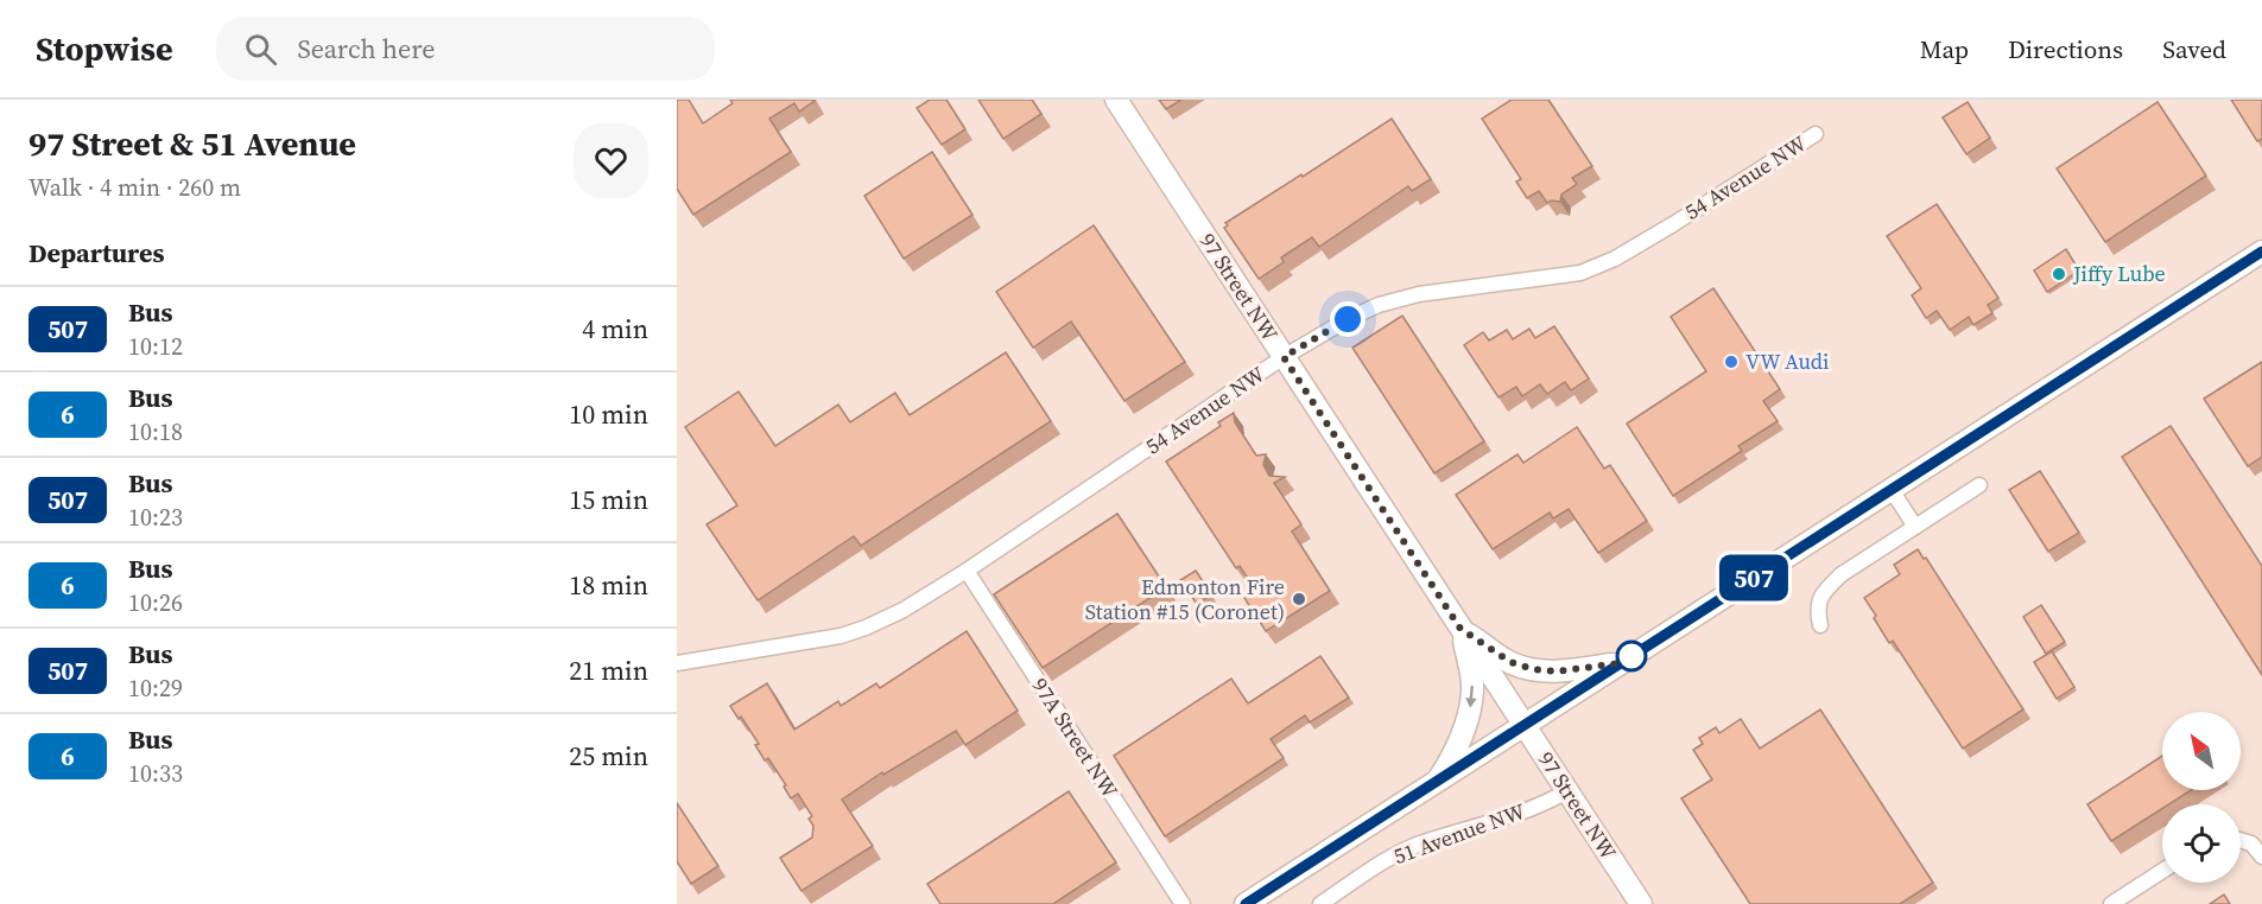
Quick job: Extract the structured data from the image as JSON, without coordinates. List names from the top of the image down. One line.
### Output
{"streets":{"main road":["97 Street NW","51 Avenue NW"],"street":["54 Avenue NW","97A Street NW"]},"crossings":[["54 Avenue NW","97 Street NW"],["54 Avenue NW","97A Street NW"],["97 Street NW","51 Avenue NW"]],"places":["Jiffy Lube","VW Audi","Edmonton Fire Station #15 (Coronet)"],"lines":["bus line 507"],"north":"top left","page":{"header":"Stopwise","search":"Search here","nav":["Map","Directions","Saved"],"heading":[["97 Street & 51 Avenue","Walk · 4 min · 260 m"],"Departures"],"on_map":"507","list":[{"mark":"507","name":"Bus","note":"10:12","value":"4 min"},{"mark":"6","name":"Bus","note":"10:18","value":"10 min"},{"mark":"507","name":"Bus","note":"10:23","value":"15 min"},{"mark":"6","name":"Bus","note":"10:26","value":"18 min"},{"mark":"507","name":"Bus","note":"10:29","value":"21 min"},{"mark":"6","name":"Bus","note":"10:33","value":"25 min"}]}}
